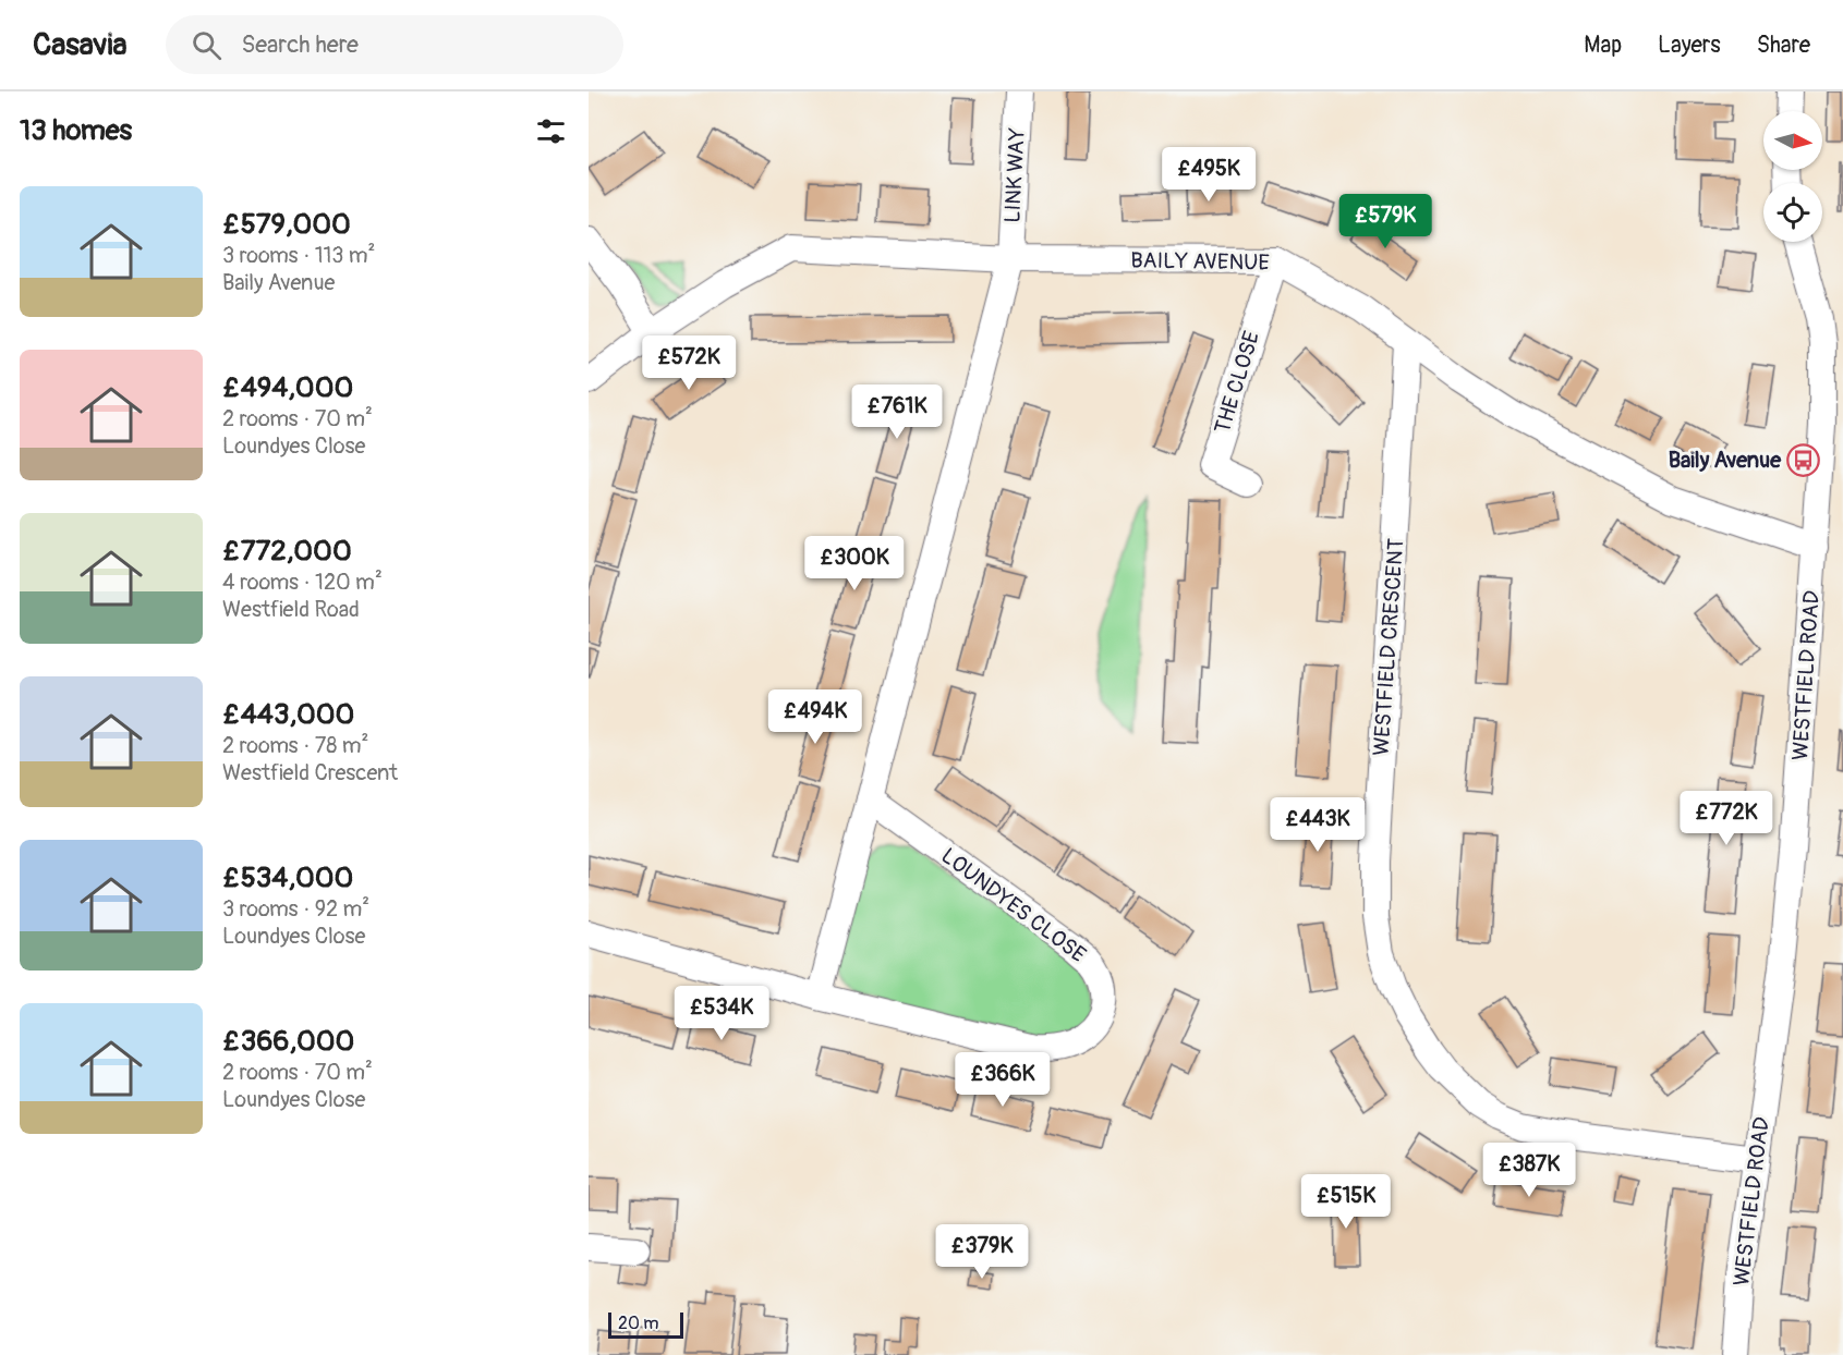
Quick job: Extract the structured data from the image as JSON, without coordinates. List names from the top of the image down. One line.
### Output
{"streets":{"street":["LINK WAY","BAILY AVENUE","THE CLOSE","WESTFIELD CRESCENT","WESTFIELD ROAD","LOUNDYES CLOSE"]},"crossings":[["LINK WAY","BAILY AVENUE"],["BAILY AVENUE","THE CLOSE"],["BAILY AVENUE","WESTFIELD CRESCENT"],["BAILY AVENUE","WESTFIELD ROAD"],["WESTFIELD CRESCENT","WESTFIELD ROAD"]],"places":{"bus stop":["Baily Avenue"]},"scale_bar":"20 m","north":"right","page":{"header":"Casavia","search":"Search here","nav":["Map","Layers","Share"],"heading":"13 homes","price":["£495K","£579K","£572K","£761K","£300K","£494K","£772K","£443K","£534K","£366K","£387K","£515K","£379K"],"list":[{"name":"£579,000","note":"3 rooms · 113 m² · Baily Avenue"},{"name":"£494,000","note":"2 rooms · 70 m² · Loundyes Close"},{"name":"£772,000","note":"4 rooms · 120 m² · Westfield Road"},{"name":"£443,000","note":"2 rooms · 78 m² · Westfield Crescent"},{"name":"£534,000","note":"3 rooms · 92 m² · Loundyes Close"},{"name":"£366,000","note":"2 rooms · 70 m² · Loundyes Close"}],"scale":"20 m"}}
